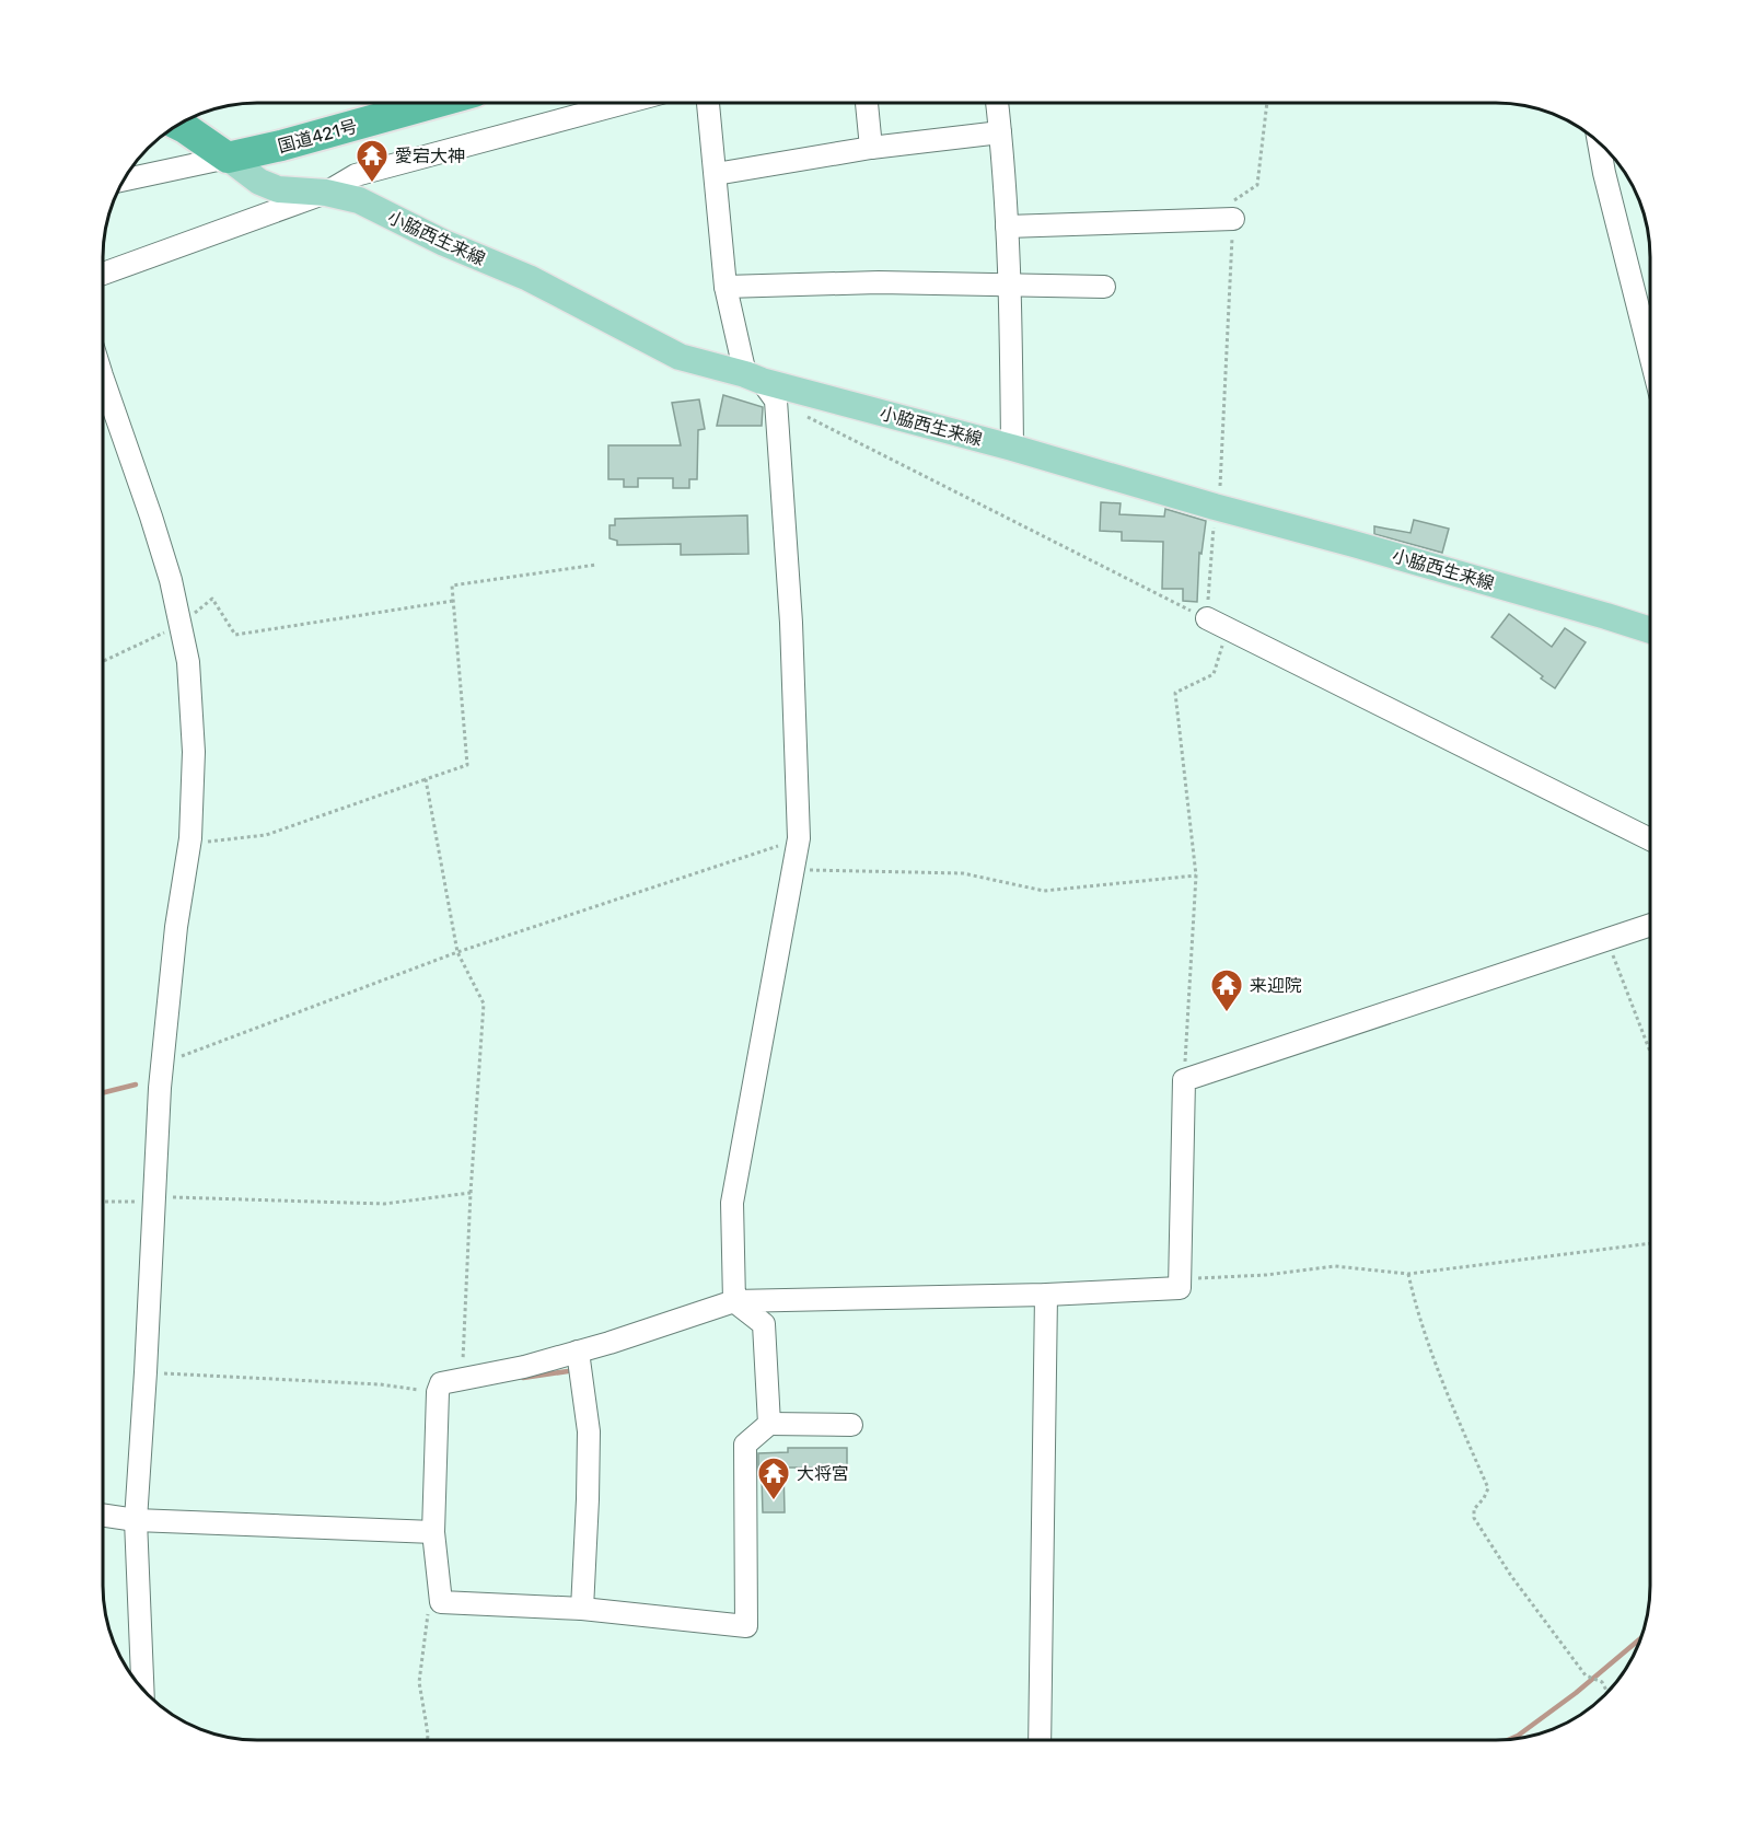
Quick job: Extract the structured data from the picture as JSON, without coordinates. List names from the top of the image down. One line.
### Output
{"streets":{"highway":["国道421号"],"main road":["小脇西生来線"]},"crossings":[["国道421号","小脇西生来線"]],"places":{"temple":["愛宕大神","来迎院","大将宮"]}}
